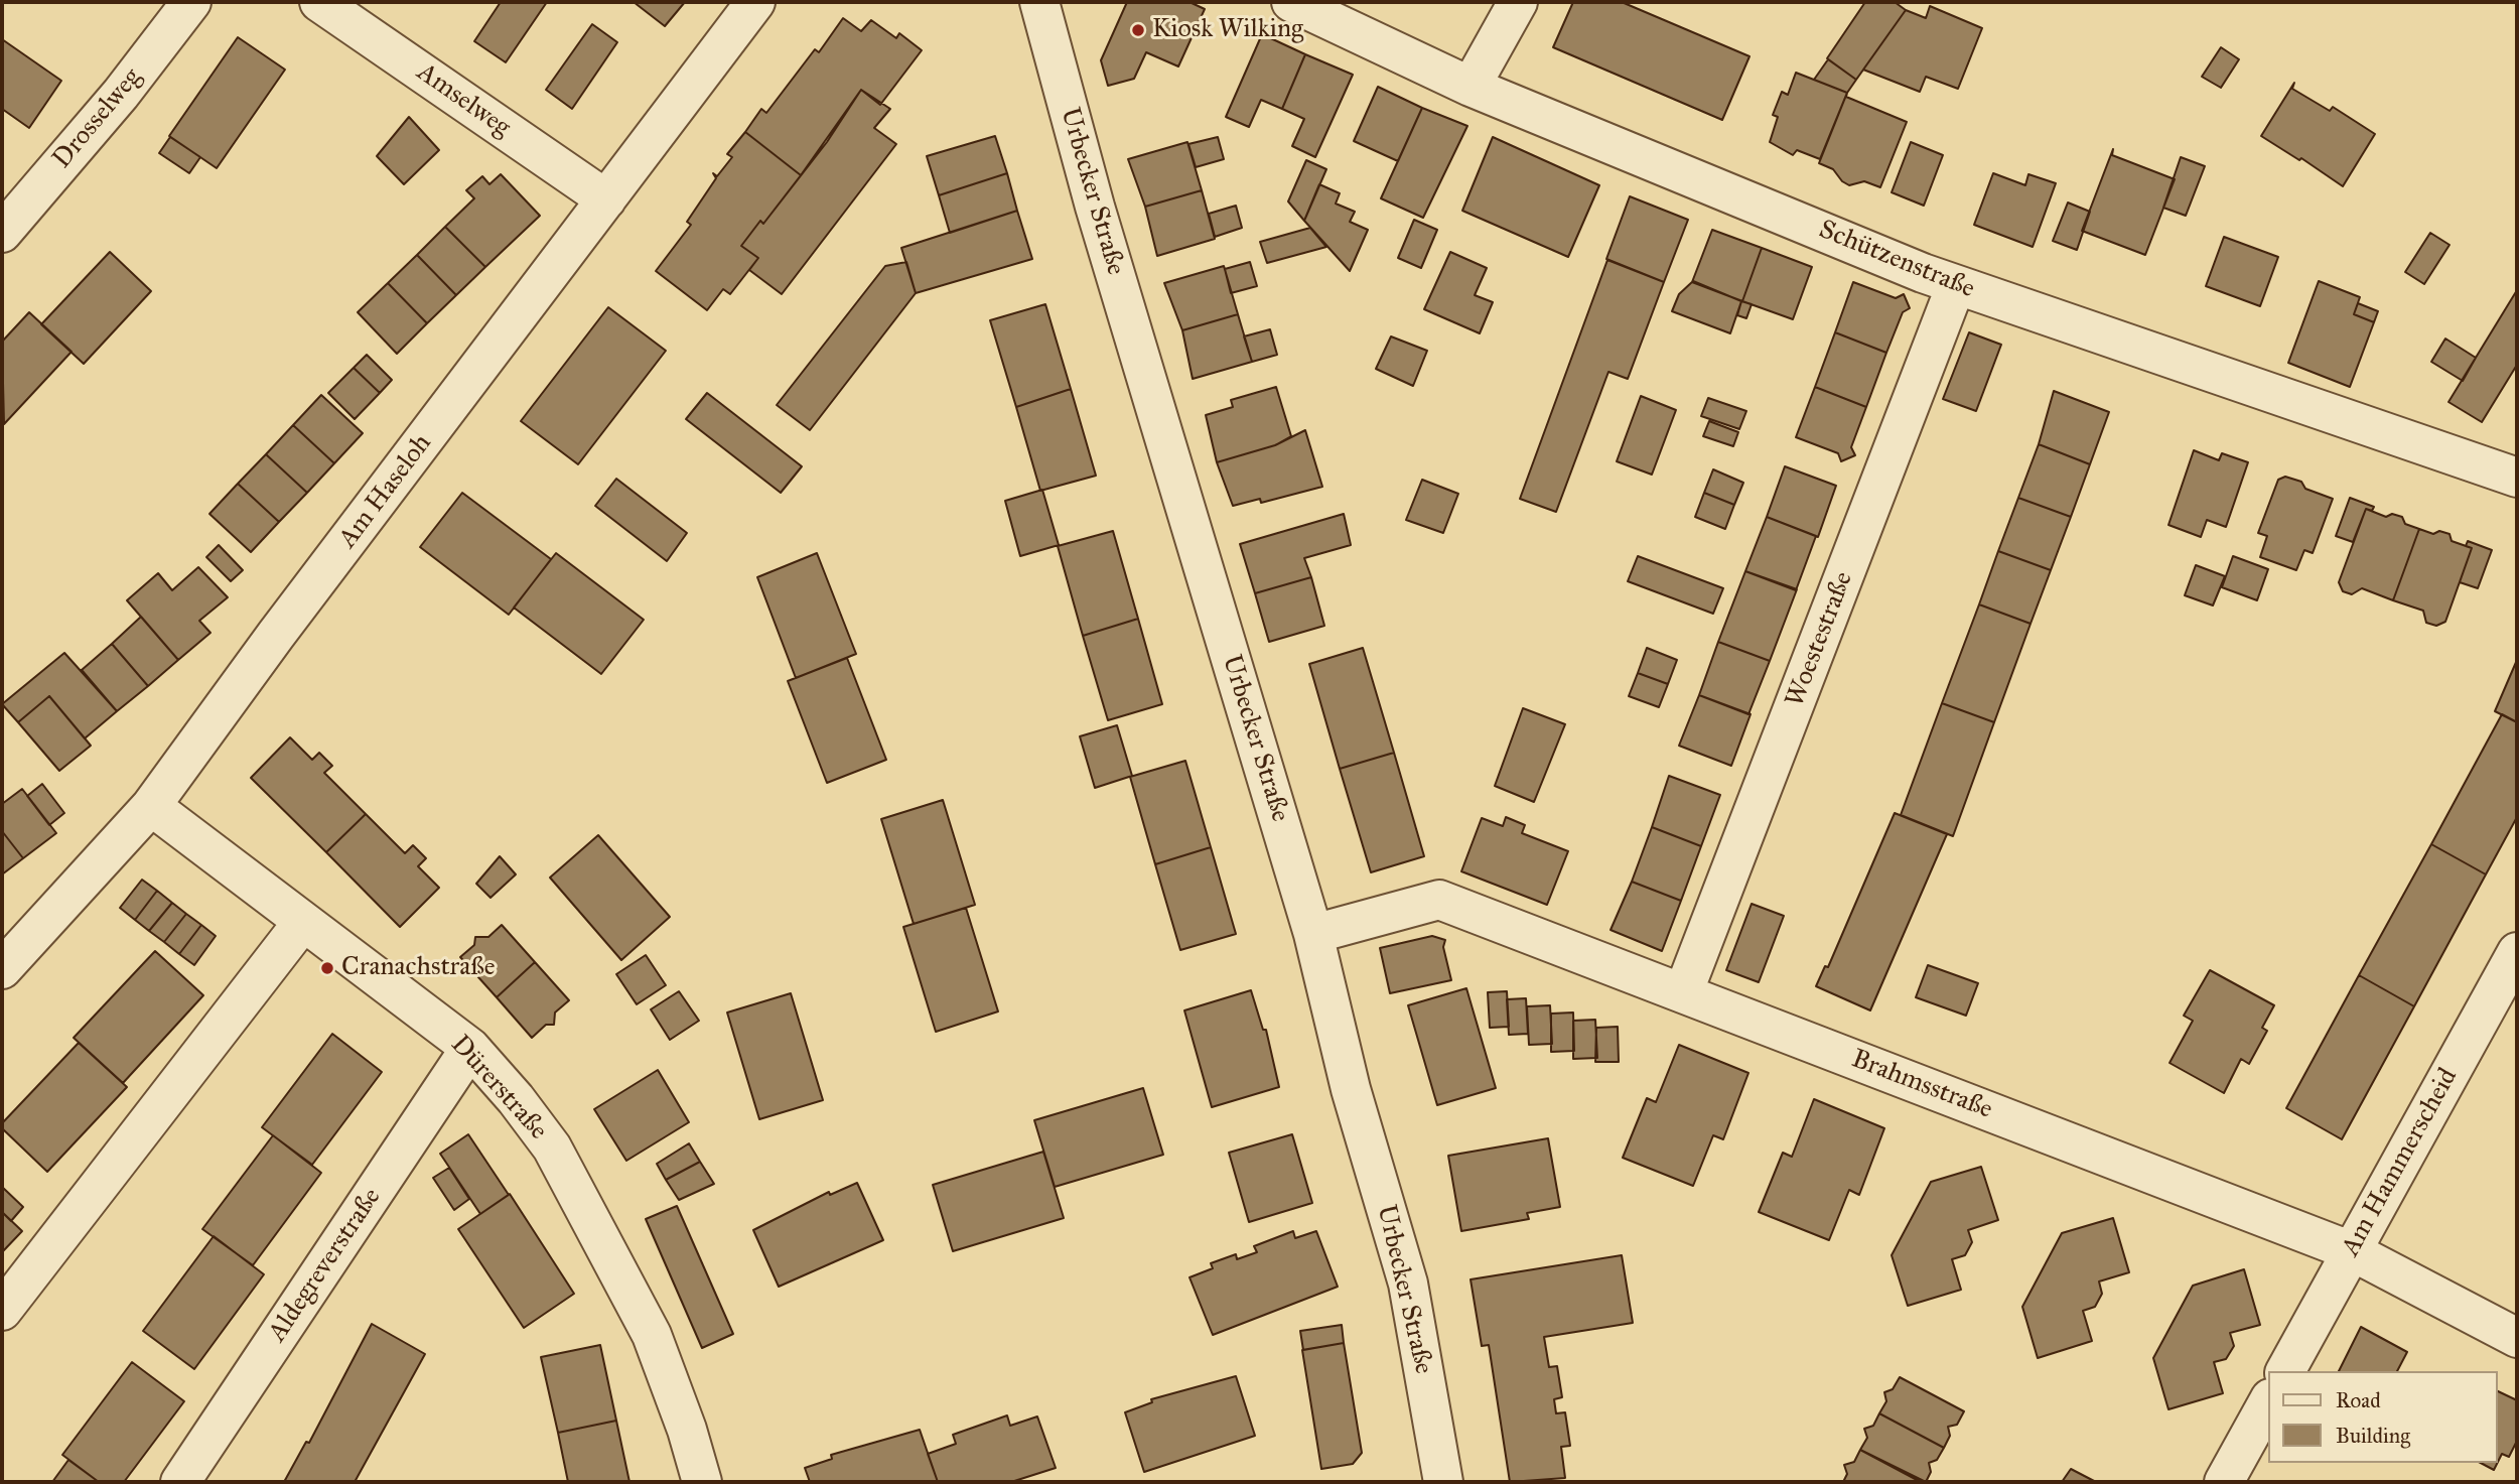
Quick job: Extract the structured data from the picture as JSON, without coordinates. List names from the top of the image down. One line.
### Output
{"streets":{"street":["Amselweg","Drosselweg","Urbecker Straße","Schützenstraße","Am Haseloh","Woestestraße","Brahmsstraße","Dürerstraße","Am Hammerscheid","Aldegreverstraße"]},"crossings":[["Amselweg","Am Haseloh"],["Urbecker Straße","Brahmsstraße"],["Schützenstraße","Woestestraße"],["Am Haseloh","Dürerstraße"],["Woestestraße","Brahmsstraße"],["Brahmsstraße","Am Hammerscheid"],["Dürerstraße","Aldegreverstraße"]],"places":["Kiosk Wilking","Cranachstraße"],"legend":["Road","Building"]}
